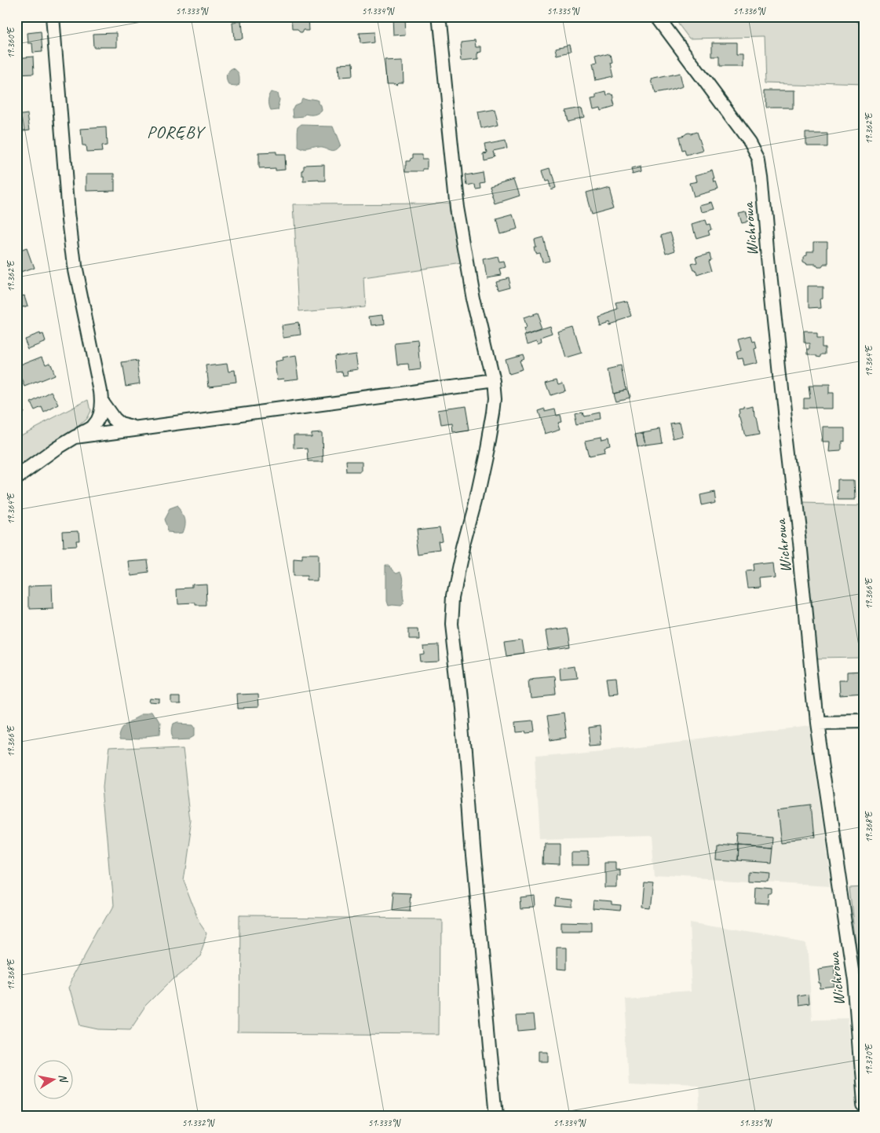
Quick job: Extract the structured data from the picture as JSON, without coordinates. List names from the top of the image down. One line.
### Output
{"streets":{"street":["Wichrowa"]},"districts":["PORĘBY"],"north":"right","coordinates":["51.333°N","51.334°N","51.335°N","51.336°N","19.360°E","19.362°E","19.364°E","19.366°E","19.368°E","19.370°E","51.332°N"]}
